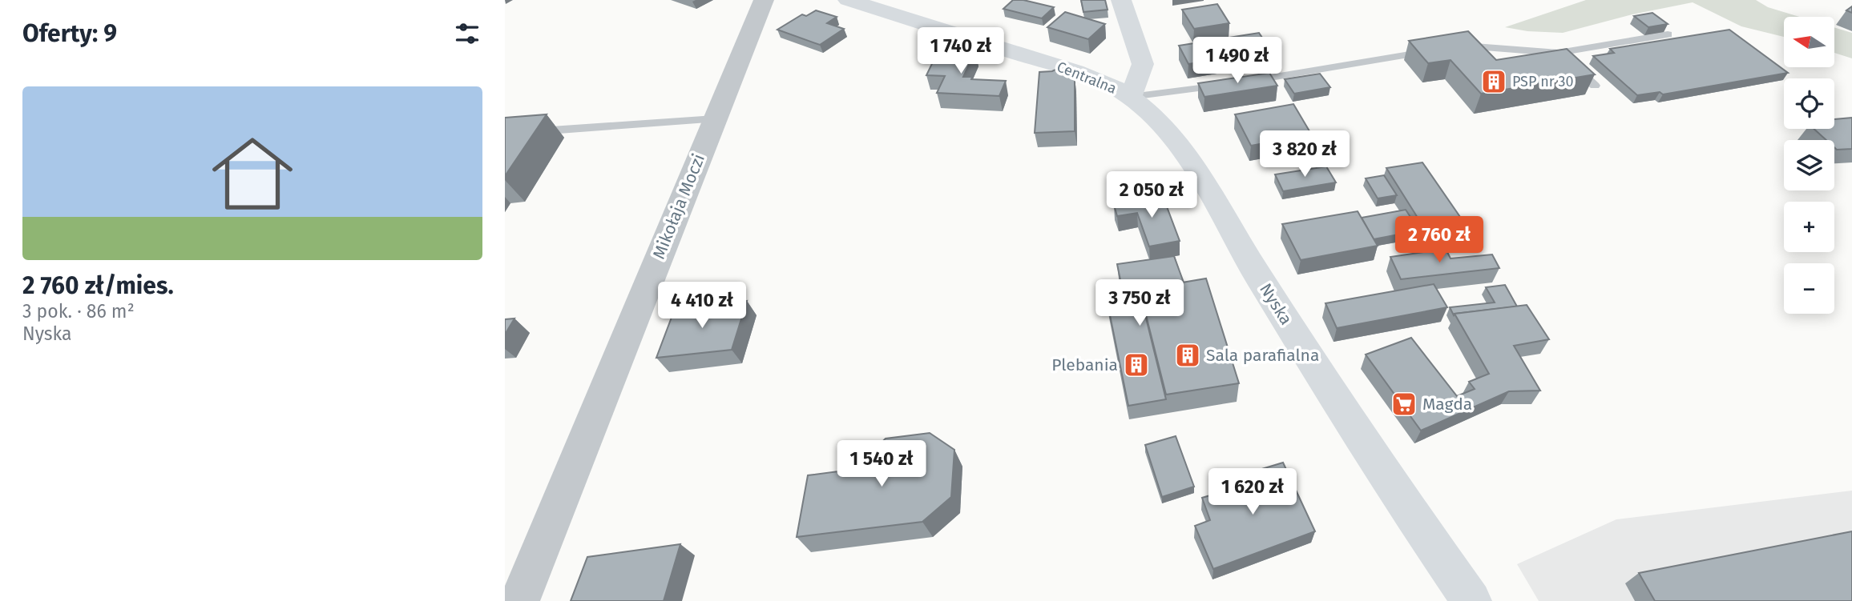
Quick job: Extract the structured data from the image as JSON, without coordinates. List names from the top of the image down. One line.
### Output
{"streets":{"street":["Centralna","Mikołaja Moczi","Nyska"]},"crossings":[["Centralna","Nyska"]],"places":{"building":["PSP nr 30","Sala parafialna","Plebania"],"supermarket":["Magda"]},"north":"left","page":{"heading":"Oferty: 9","map_buttons":["+","−"],"price":["1 740 zł","1 490 zł","3 820 zł","2 050 zł","2 760 zł","3 750 zł","4 410 zł","1 540 zł","1 620 zł"],"list":[{"name":"2 760 zł/mies.","note":"3 pok. · 86 m² · Nyska"}]}}
